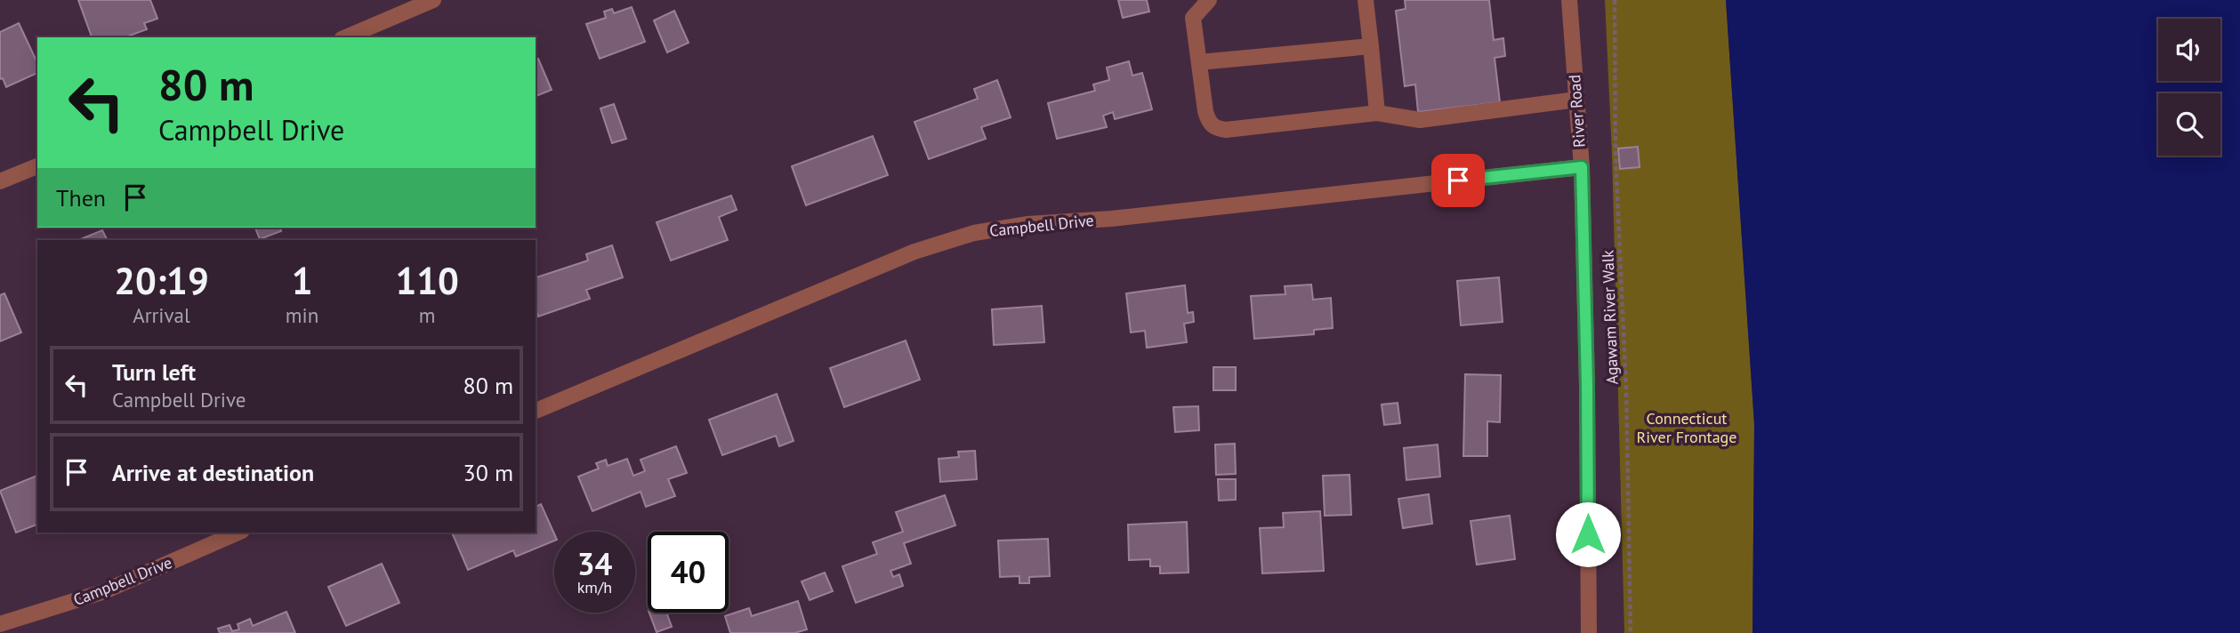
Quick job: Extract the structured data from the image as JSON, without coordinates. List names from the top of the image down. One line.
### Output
{"streets":{"street":["River Road","Campbell Drive"],"path":["Agawam River Walk"]},"crossings":[["River Road","Campbell Drive"]],"parks":["Connecticut River Frontage"],"page":{"turn":["80 m","Campbell Drive"],"then":"Then","eta":["20:19","Arrival","1","min","110","m"],"list":[{"name":"Turn left","note":"Campbell Drive","value":"80 m"},{"name":"Arrive at destination","value":"30 m"}],"speed":"34 km/h","limit":"40"}}
